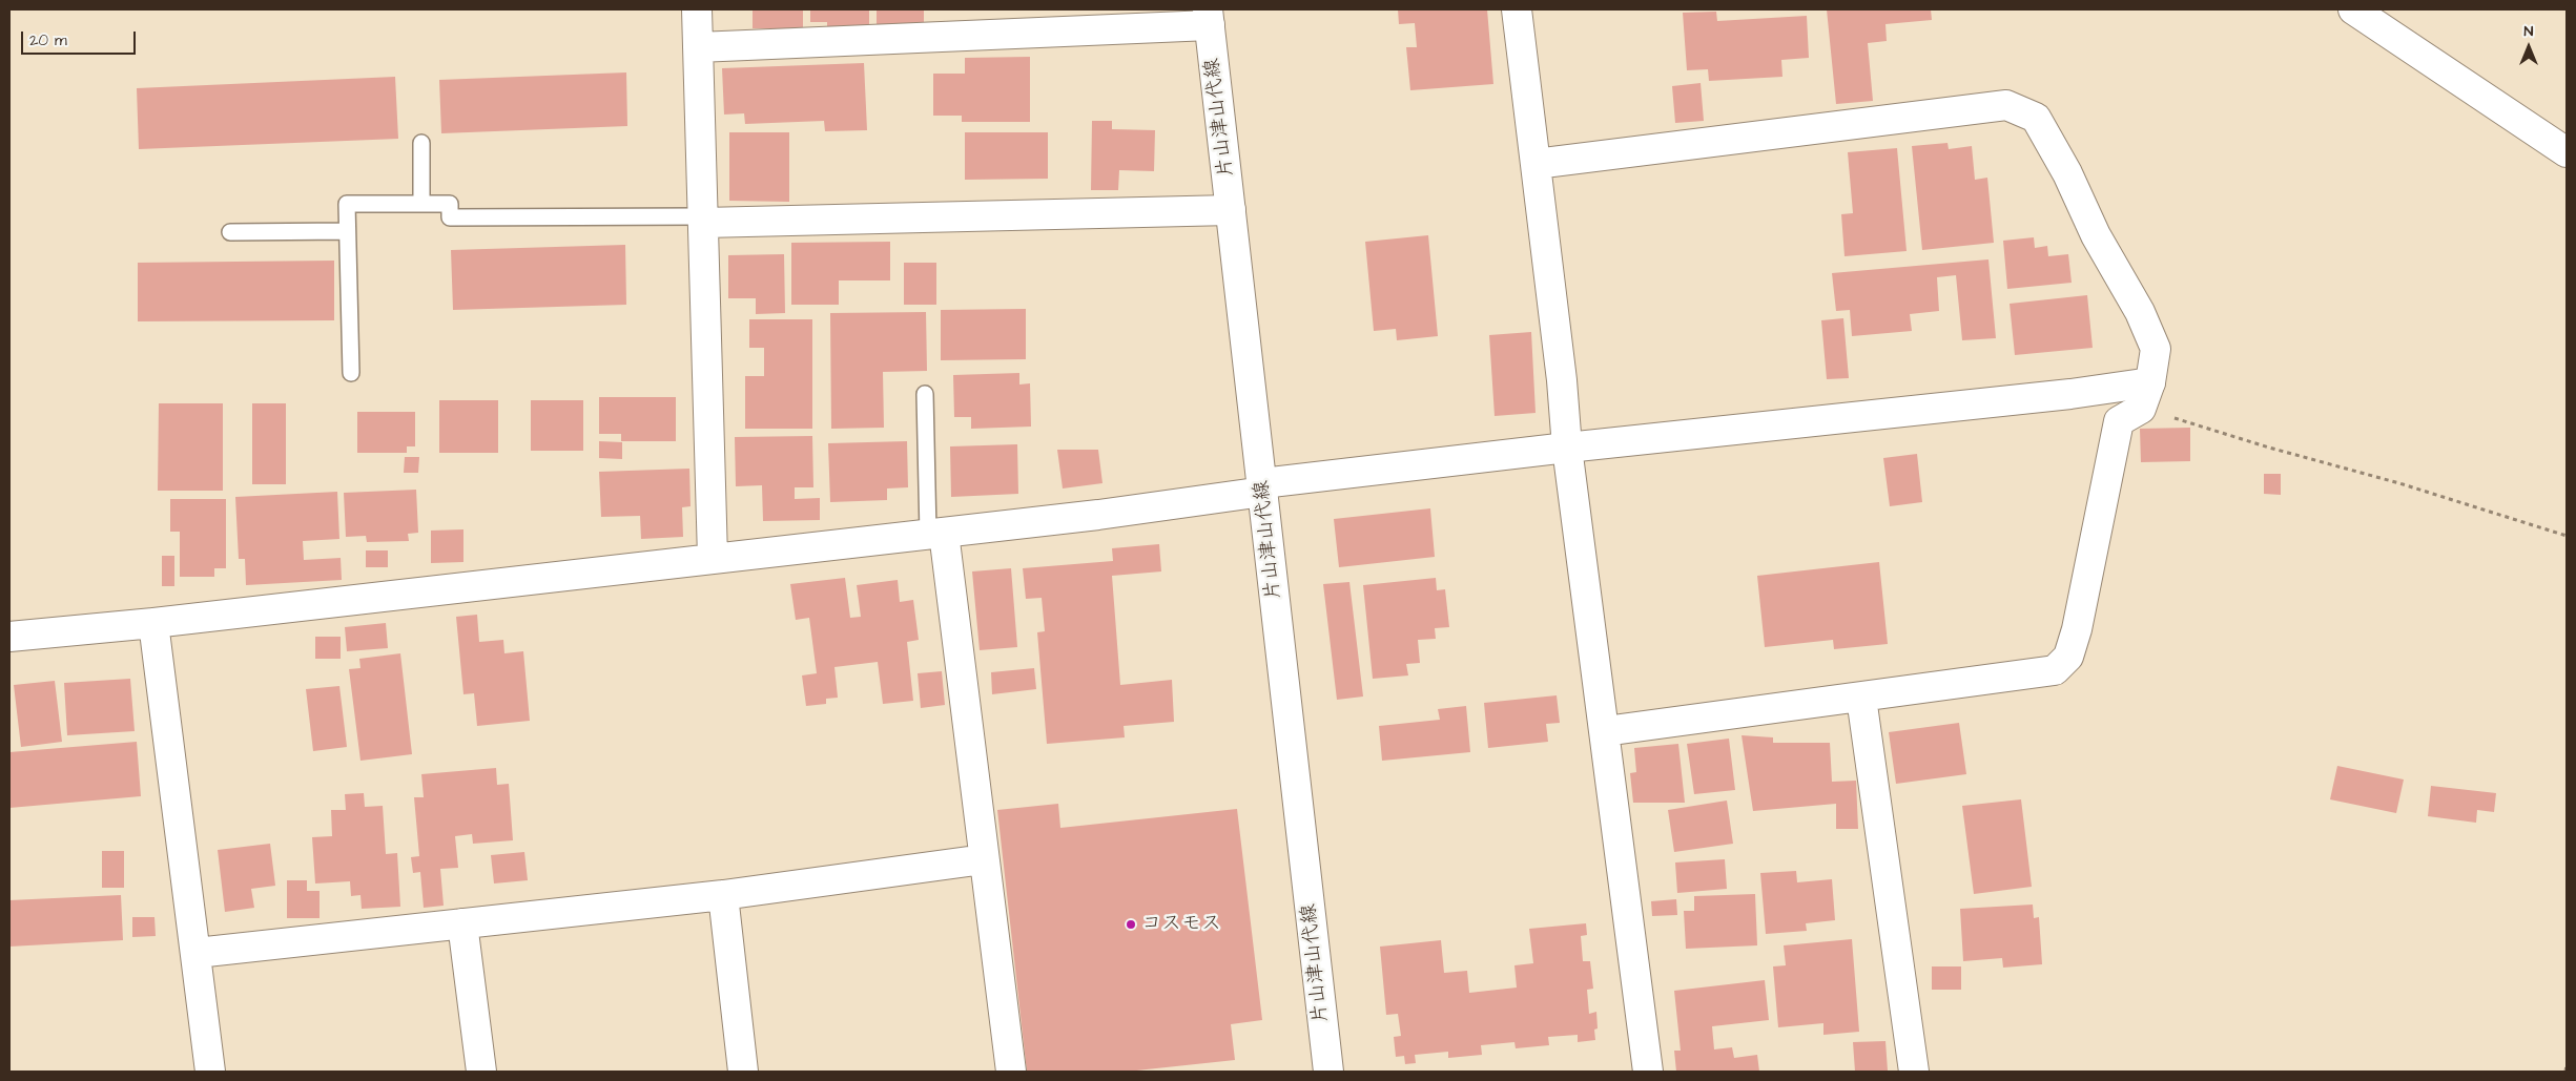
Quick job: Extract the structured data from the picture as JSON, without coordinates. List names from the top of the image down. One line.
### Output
{"streets":{"street":["片山津山代線"]},"places":["コスモス"],"scale_bar":"20 m","north":"top"}
